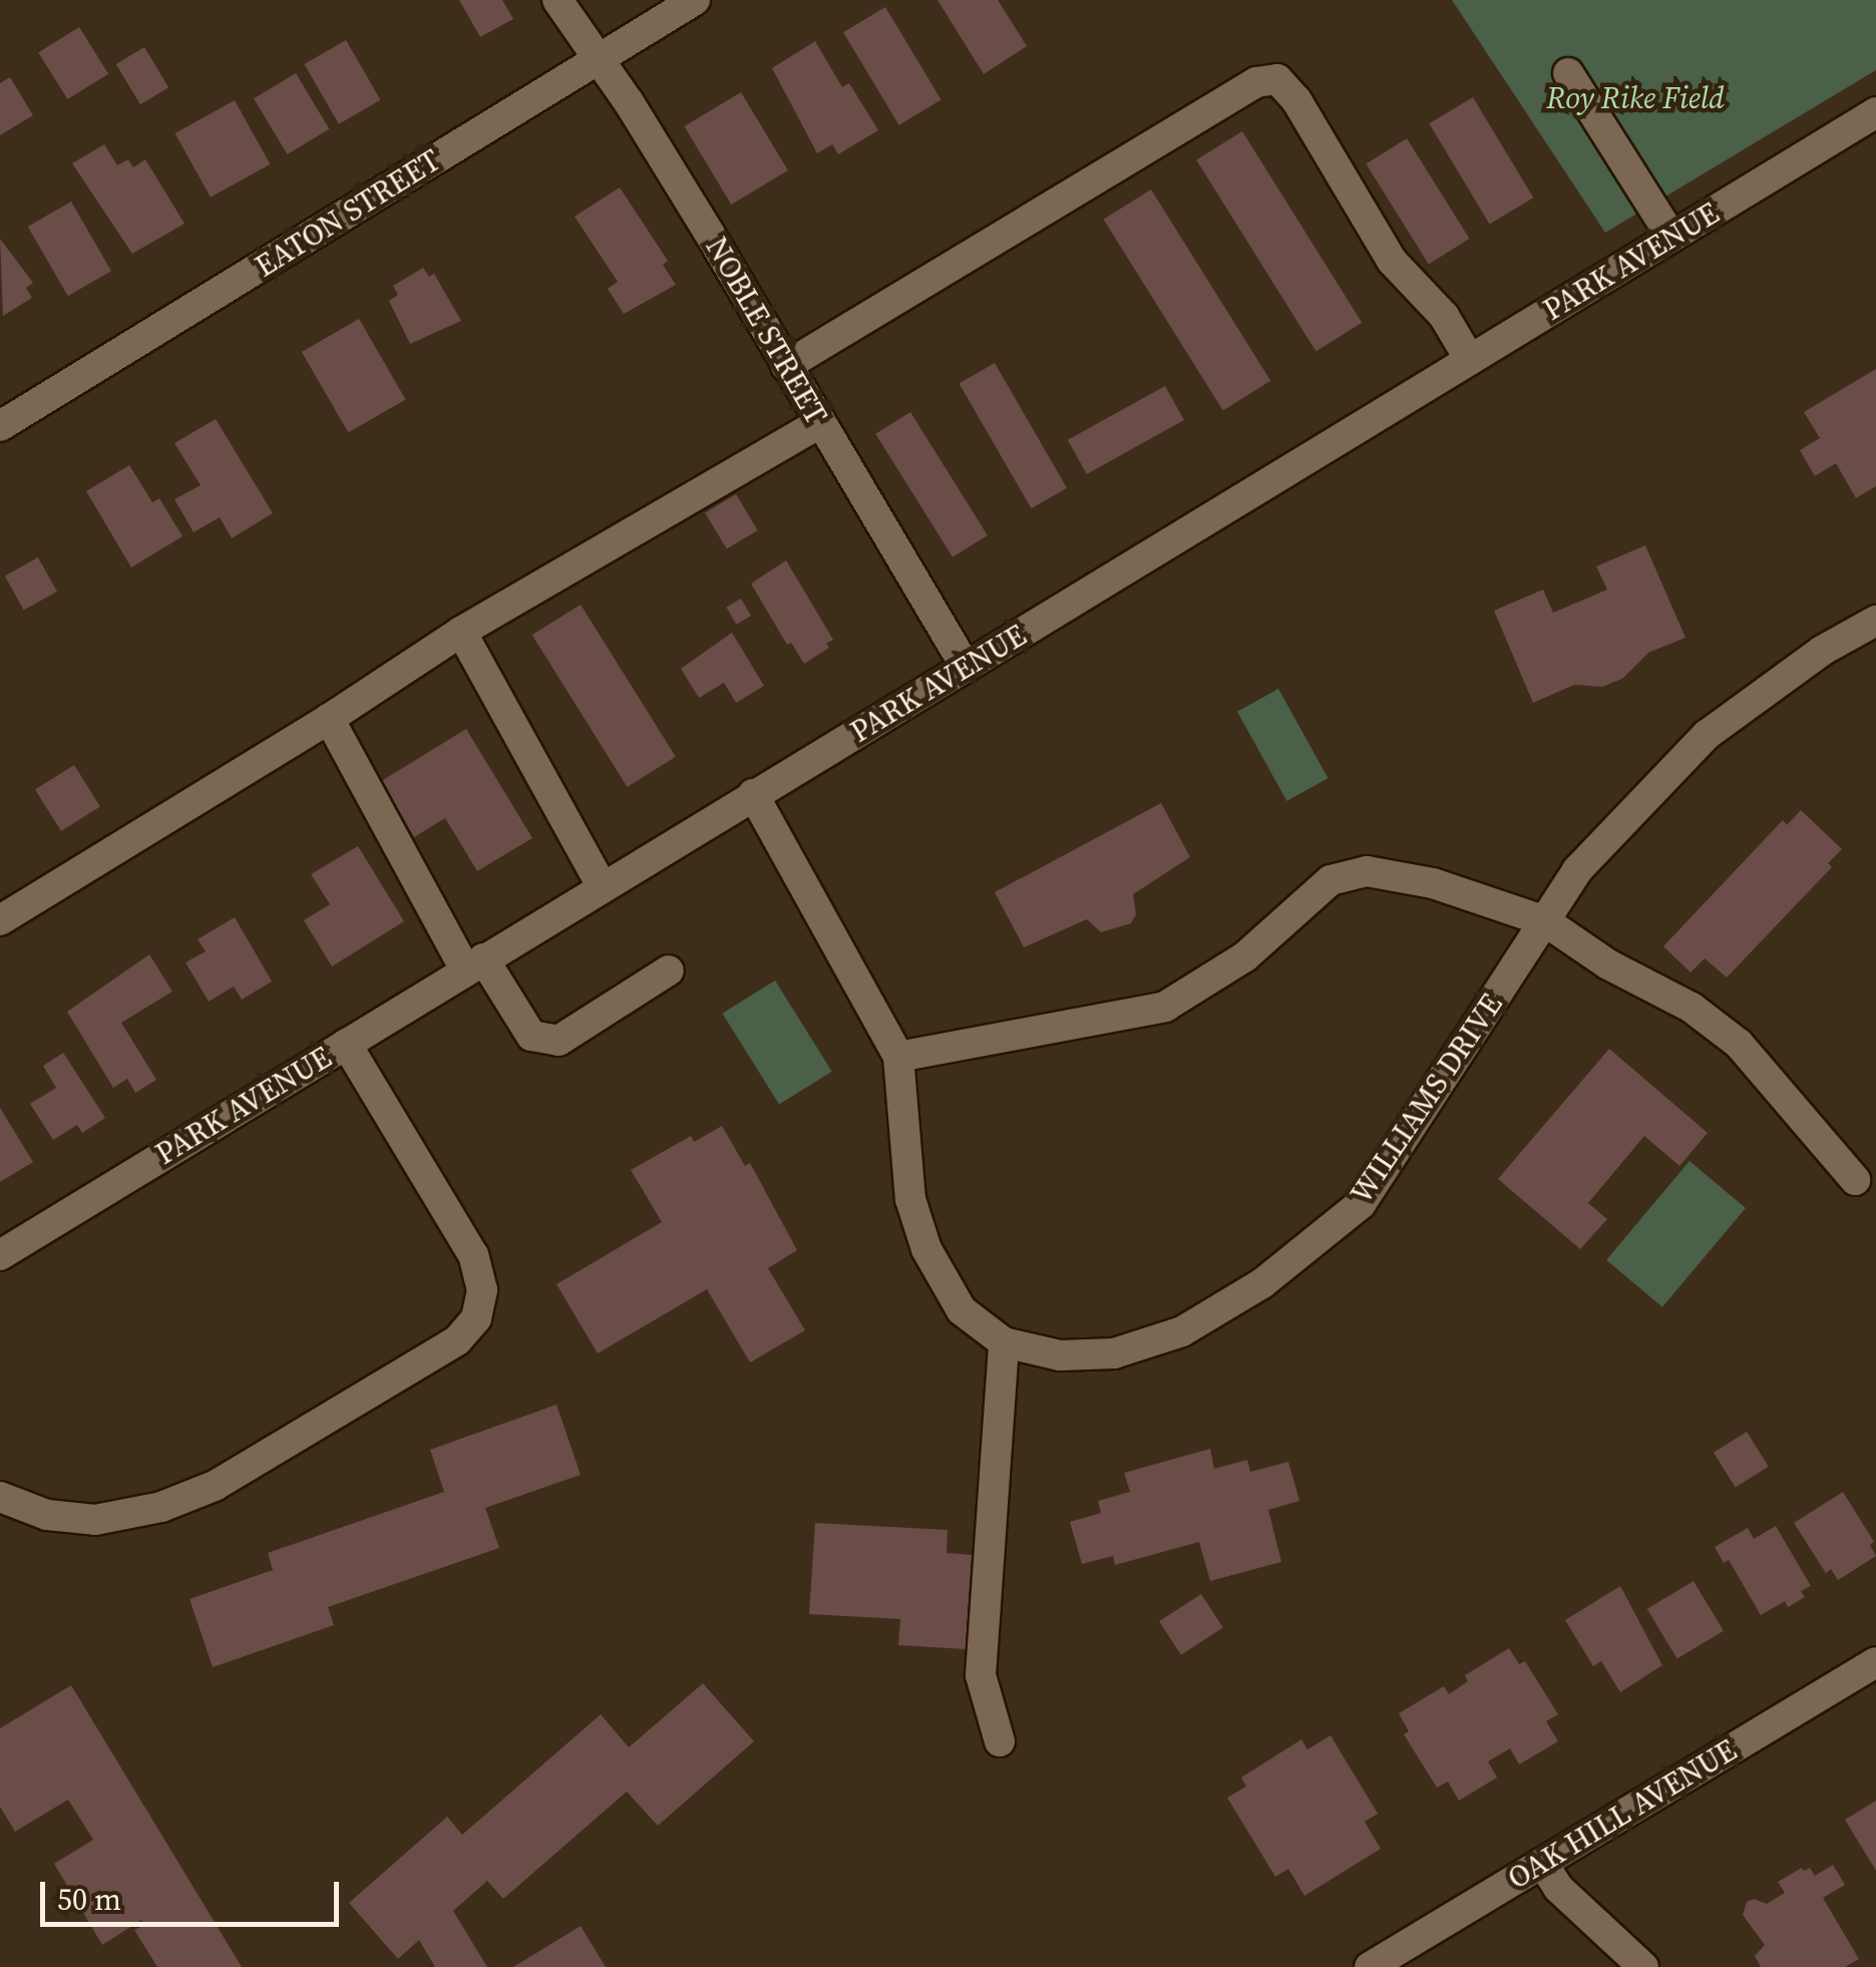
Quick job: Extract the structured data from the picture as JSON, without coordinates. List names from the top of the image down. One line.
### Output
{"streets":{"street":["EATON STREET","PARK AVENUE","NOBLE STREET","WILLIAMS DRIVE","OAK HILL AVENUE"]},"crossings":[["EATON STREET","NOBLE STREET"],["PARK AVENUE","NOBLE STREET"],["PARK AVENUE","WILLIAMS DRIVE"]],"parks":["Roy Rike Field"],"scale_bar":"50 m"}
